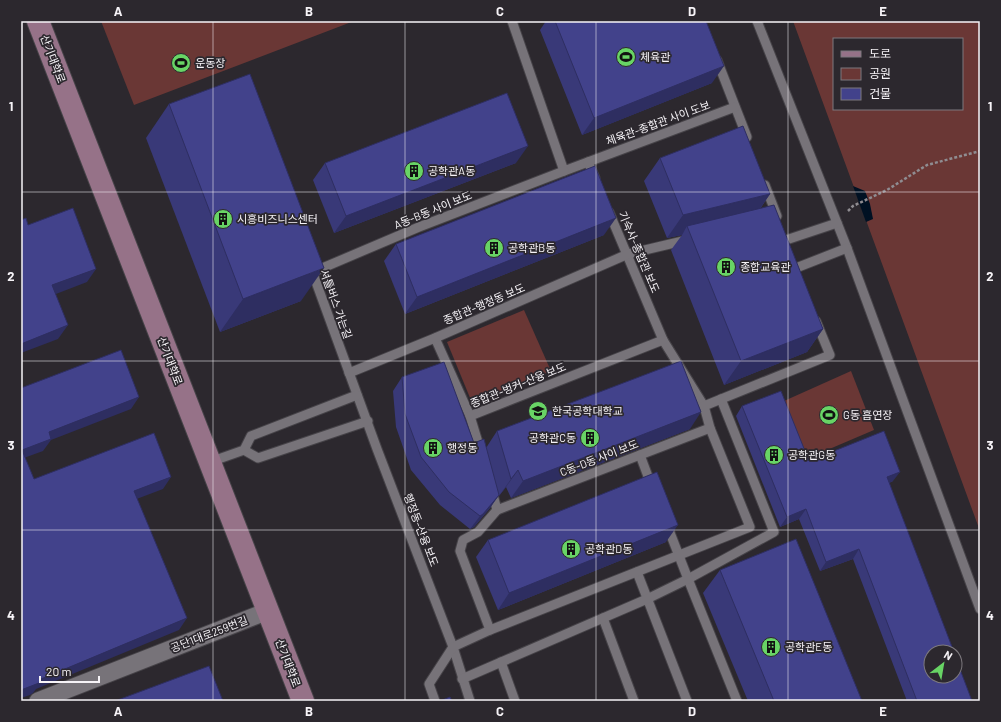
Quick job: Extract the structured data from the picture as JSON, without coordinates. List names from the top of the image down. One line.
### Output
{"streets":{"street":["산기대학로","공단1대로259번길"],"lane":["체육관-종합관 사이 도보","A동-B동 사이 보도","기숙사-종합관 보도","셔틀버스 가는길","종합관-행정동 보도","종합관-벙커-산융 보도","C동-D동 사이 보도","행정동-산융 보도"]},"crossings":[["산기대학로","공단1대로259번길"],["A동-B동 사이 보도","셔틀버스 가는길"],["기숙사-종합관 보도","종합관-행정동 보도"],["기숙사-종합관 보도","종합관-벙커-산융 보도"],["기숙사-종합관 보도","C동-D동 사이 보도"],["셔틀버스 가는길","종합관-행정동 보도"],["셔틀버스 가는길","행정동-산융 보도"]],"places":{"sports":["체육관","운동장","G동 흡연장"],"building":["공학관A동","시흥비즈니스센터","공학관B동","종합교육관","공학관C동","행정동","공학관G동","공학관D동","공학관E동"],"school or university":["한국공학대학교"]},"legend":["도로","공원","건물"],"scale_bar":"20 m","north":"top right","grid":{"columns":["A","B","C","D","E"],"rows":["1","2","3","4"]}}
